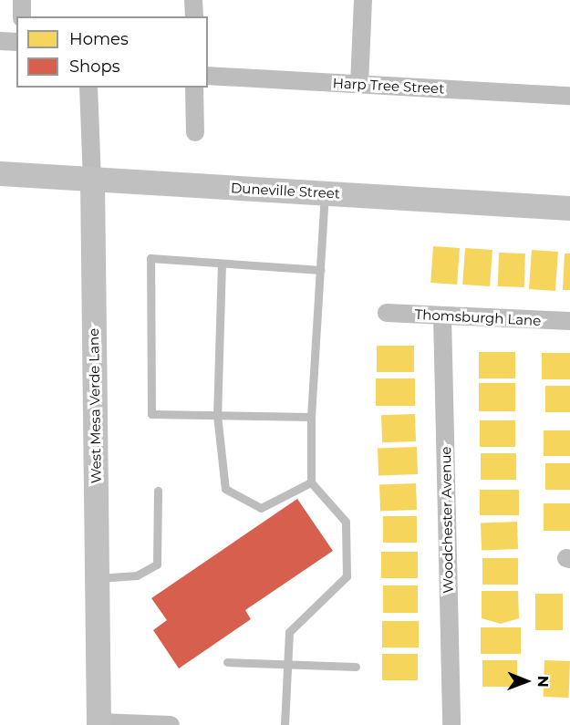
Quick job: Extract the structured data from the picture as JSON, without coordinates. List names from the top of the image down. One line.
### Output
{"streets":{"street":["Harp Tree Street","Duneville Street","Thomsburgh Lane","West Mesa Verde Lane","Woodchester Avenue"]},"crossings":[["Duneville Street","West Mesa Verde Lane"],["Thomsburgh Lane","Woodchester Avenue"]],"legend":["Homes","Shops"],"north":"right"}
